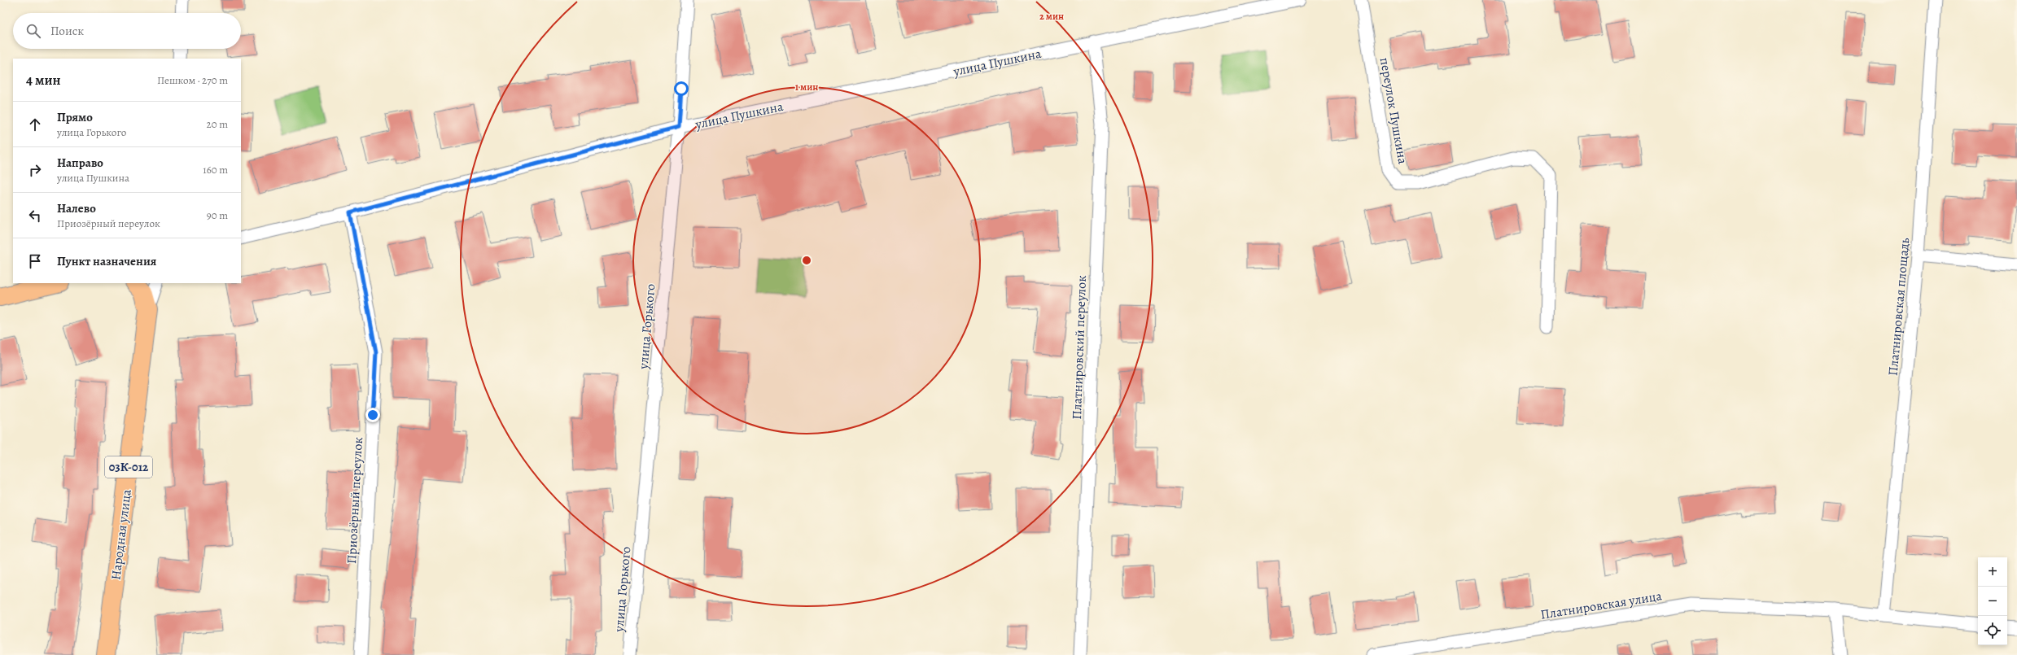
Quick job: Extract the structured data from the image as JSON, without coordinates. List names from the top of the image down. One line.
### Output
{"streets":{"main road":["03К-012","Народная улица"],"street":["улица Пушкина","переулок Пушкина","Платнировская площадь","улица Горького","Платнировский переулок","Приозёрный переулок","Платнировская улица"]},"crossings":[["улица Пушкина","улица Горького"],["улица Пушкина","Платнировский переулок"],["улица Пушкина","Приозёрный переулок"],["Платнировская площадь","Платнировская улица"]],"page":{"search":"Поиск","heading":["4 мин","Пешком · 270 m"],"list":[["Прямо","улица Горького","20 m"],["Направо","улица Пушкина","160 m"],["Налево","Приозёрный переулок","90 m"],"Пункт назначения"],"map_buttons":["+","−"]},"rings":["2 мин","1 мин"]}
